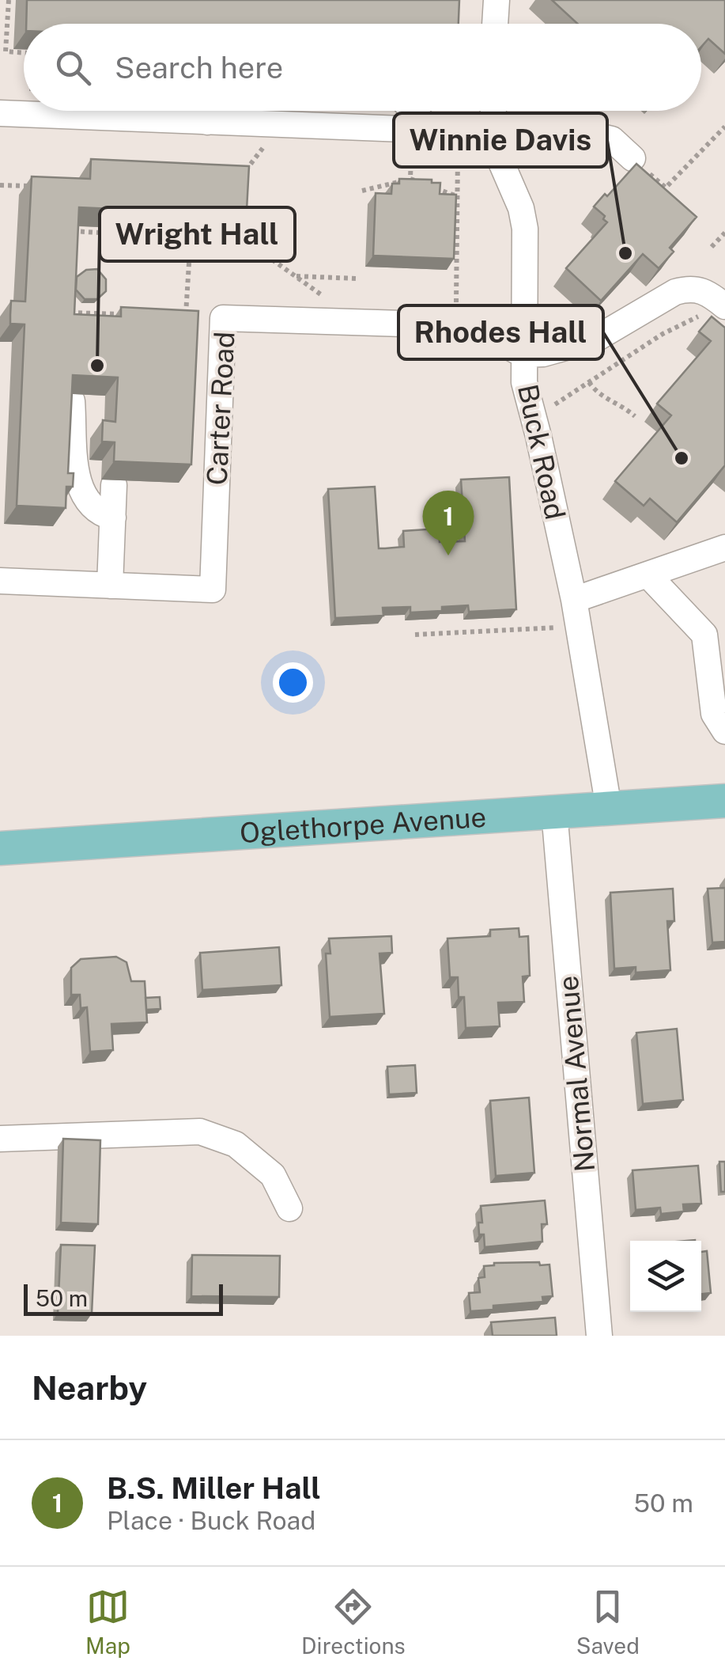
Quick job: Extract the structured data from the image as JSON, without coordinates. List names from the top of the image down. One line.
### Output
{"streets":{"main road":["Oglethorpe Avenue"],"street":["Carter Road","Buck Road","Normal Avenue"]},"crossings":[["Carter Road","Buck Road"],["Buck Road","Oglethorpe Avenue"],["Oglethorpe Avenue","Normal Avenue"]],"places":["Winnie Davis","Wright Hall","Rhodes Hall"],"scale_bar":"50 m","page":{"search":"Search here","pins":"1","scale":"50 m","heading":"Nearby","list":[{"mark":"1","name":"B.S. Miller Hall","note":"Place · Buck Road","value":"50 m"}],"nav":["Map","Directions","Saved"]}}
